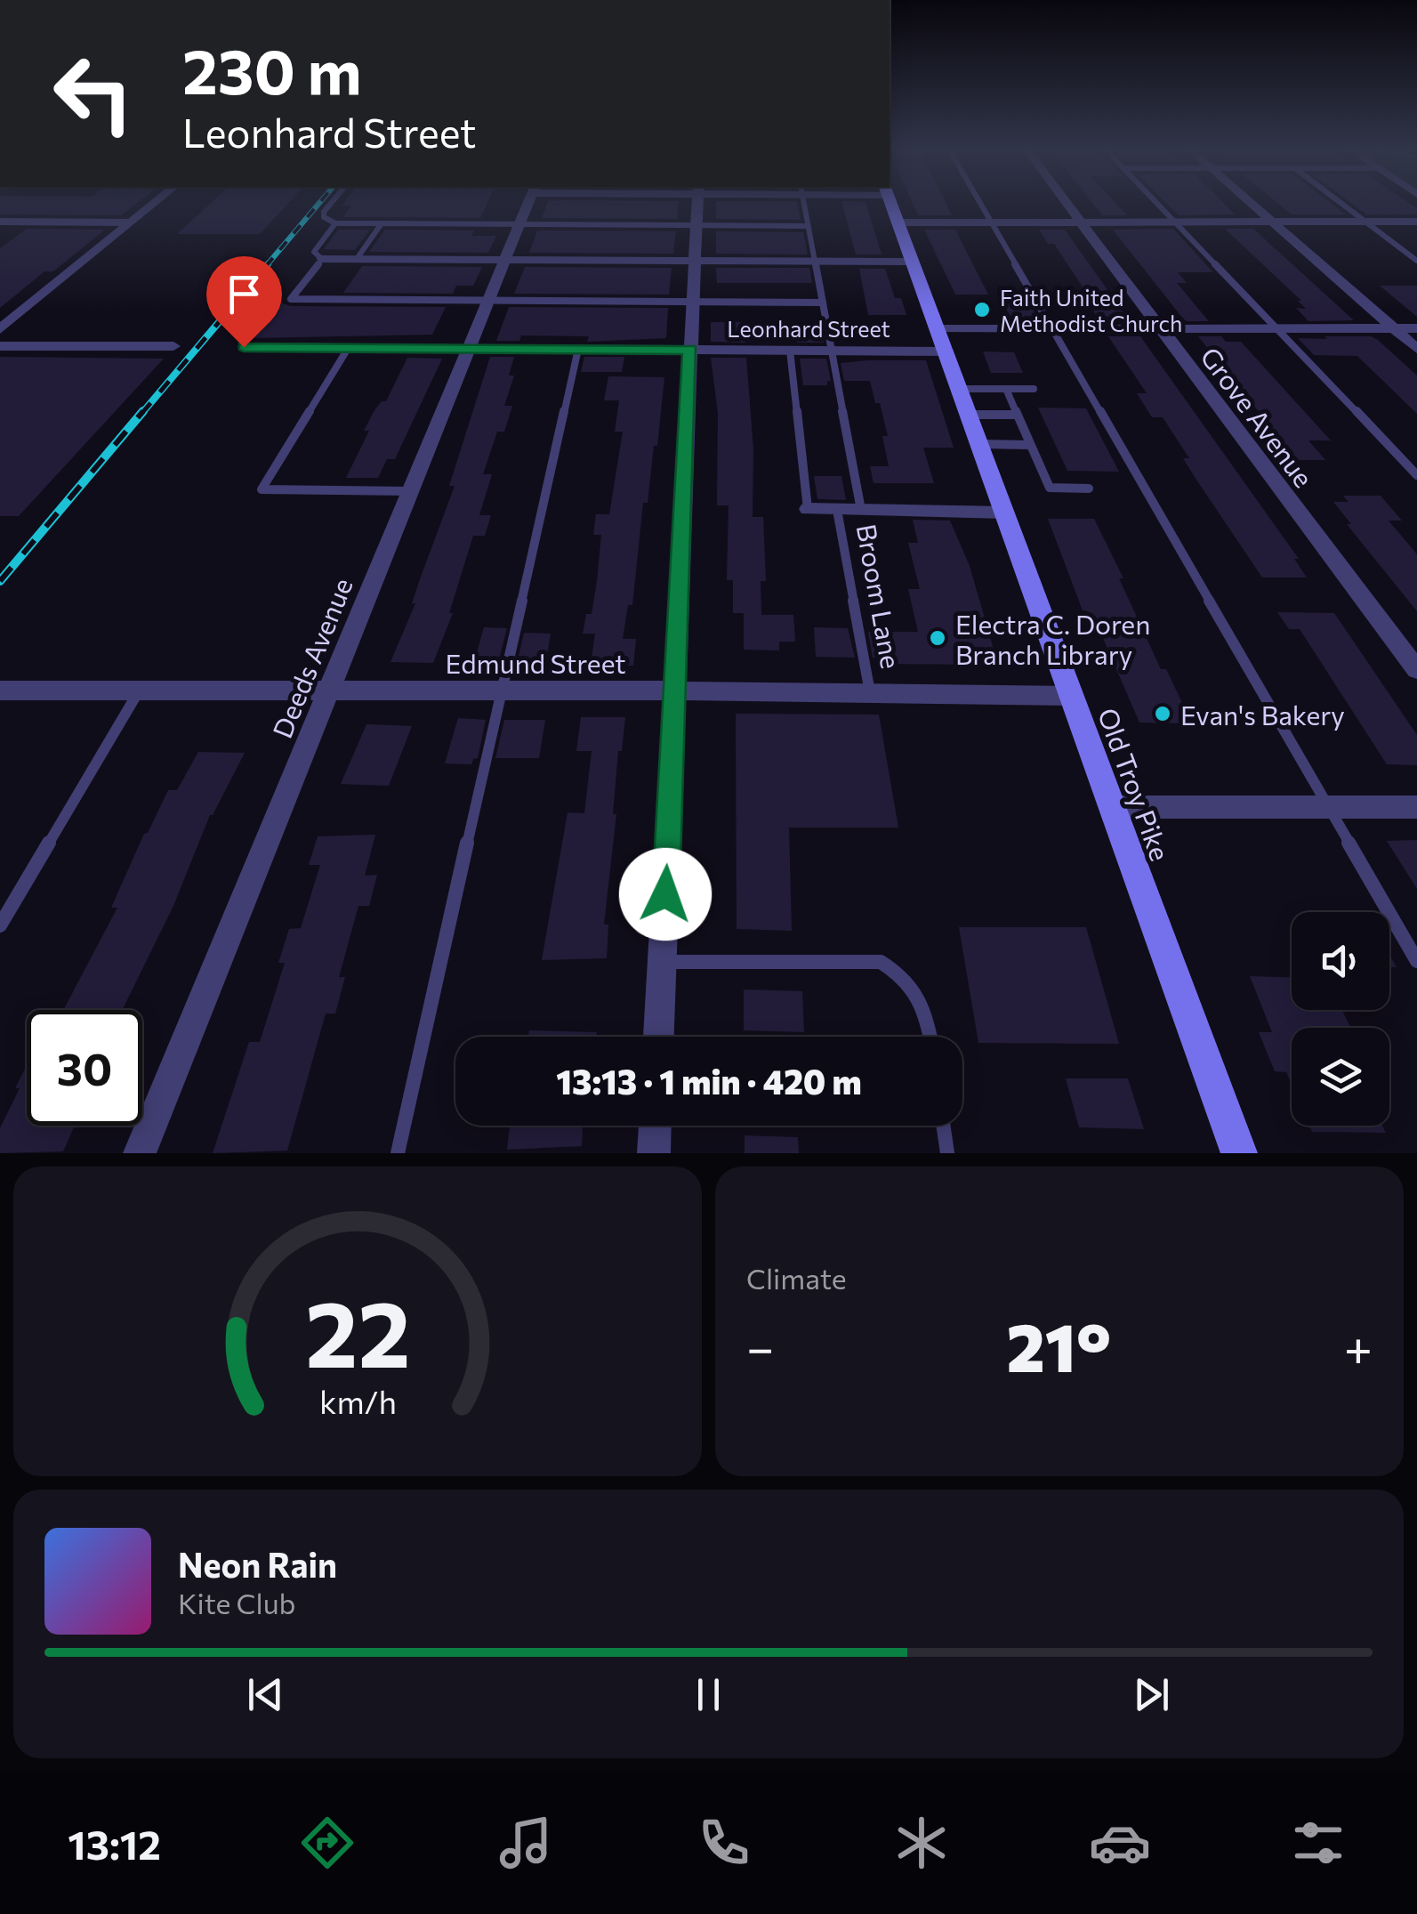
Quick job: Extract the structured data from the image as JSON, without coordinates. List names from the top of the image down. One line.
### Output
{"streets":{"main road":["Old Troy Pike"],"street":["Leonhard Street","Grove Avenue","Broom Lane","Deeds Avenue","Edmund Street"]},"crossings":[["Leonhard Street","Grove Avenue"],["Leonhard Street","Deeds Avenue"],["Leonhard Street","Old Troy Pike"],["Broom Lane","Edmund Street"],["Broom Lane","Old Troy Pike"],["Deeds Avenue","Edmund Street"],["Edmund Street","Old Troy Pike"]],"places":["Faith United Methodist Church","Electra C. Doren Branch Library","Evan's Bakery"],"page":{"turn":["230 m","Leonhard Street"],"limit":"30","trip":"13:13 · 1 min · 420 m","tile":"Climate","heat":["−","21°","+"],"song":["Neon Rain","Kite Club"],"tabs":"13:12","gauge":["22","km/h"]}}
